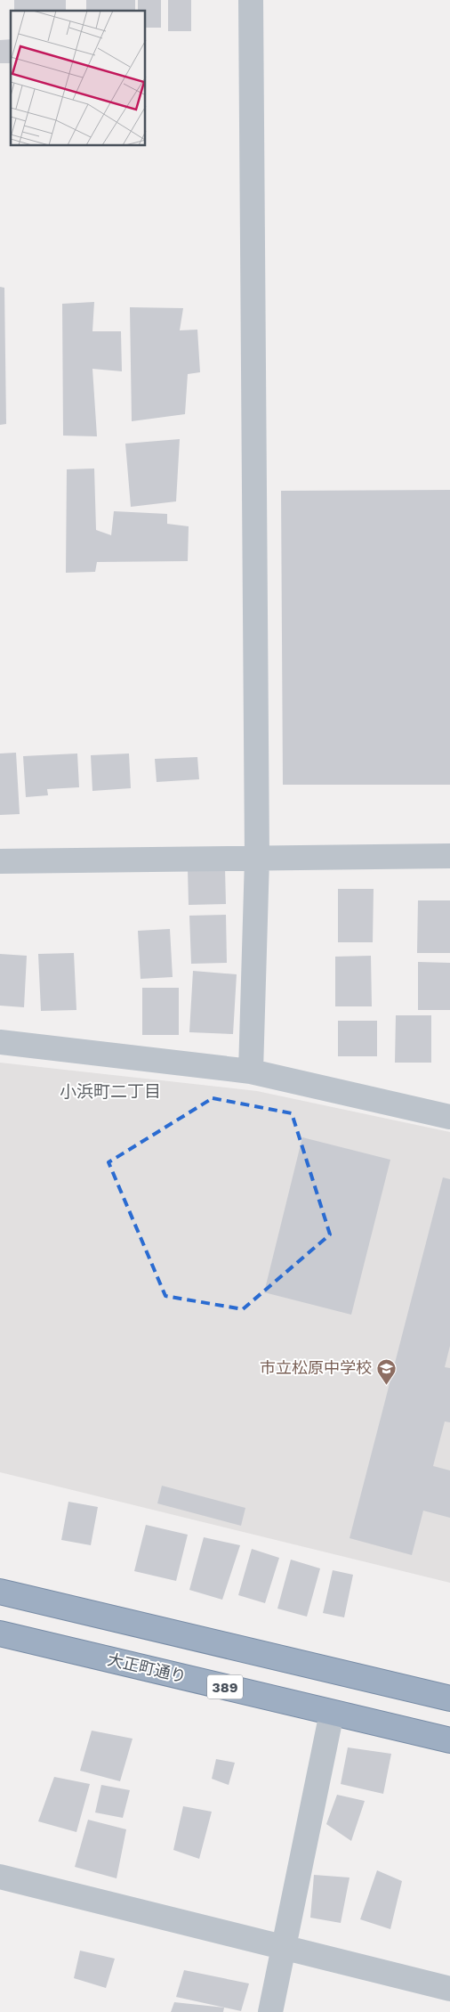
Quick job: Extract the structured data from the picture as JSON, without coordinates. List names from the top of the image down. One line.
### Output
{"streets":{"highway":["大正町通り","389"]},"districts":["小浜町二丁目"],"places":{"school or university":["市立松原中学校"]}}
